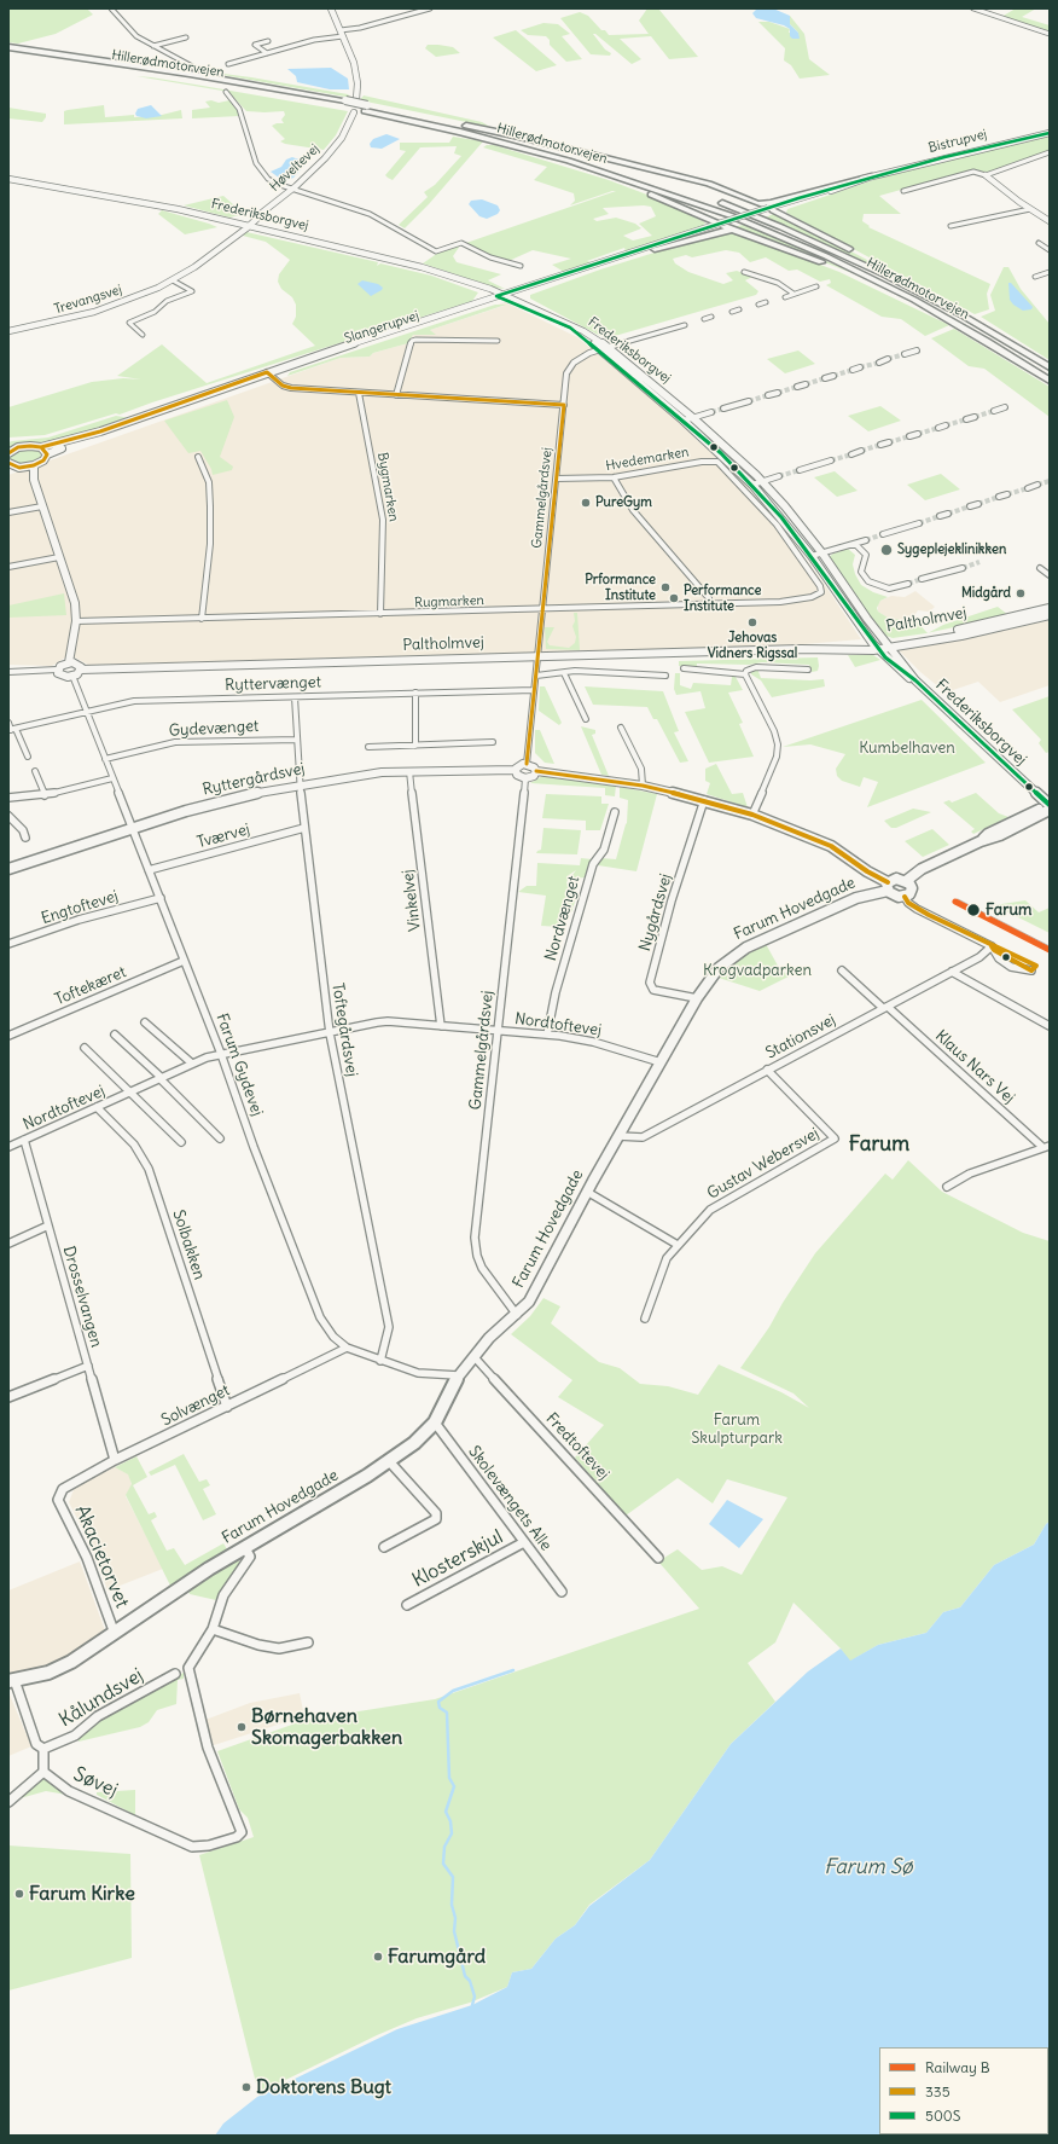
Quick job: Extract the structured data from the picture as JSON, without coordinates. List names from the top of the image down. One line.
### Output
{"streets":{"highway":["Hillerødmotorvejen"],"street":["Bistrupvej","Høveltevej","Frederiksborgvej","Trevangsvej","Slangerupvej","Hvedemarken","Bygmarken","Gammelgårdsvej","Rugmarken","Paltholmvej","Ryttervænget","Gydevænget","Ryttergårdsvej","Tværvej","Vinkelvej","Engtoftevej","Farum Hovedgade","Nygårdsvej","Nordvænget","Toftekæret","Nordtoftevej","Toftegårdsvej","Stationsvej","Farum Gydevej","Klaus Nars Vej","Gustav Webersvej","Solbakken","Drosselvangen","Solvænget","Fredtoftevej","Skolevængets Alle","Akacietorvet","Klosterskjul","Kålundsvej","Søvej"]},"crossings":[["Bistrupvej","Slangerupvej"],["Høveltevej","Frederiksborgvej"],["Høveltevej","Trevangsvej"],["Frederiksborgvej","Trevangsvej"],["Frederiksborgvej","Slangerupvej"],["Frederiksborgvej","Gammelgårdsvej"],["Frederiksborgvej","Paltholmvej"],["Hvedemarken","Gammelgårdsvej"],["Hvedemarken","Rugmarken"],["Bygmarken","Rugmarken"],["Gammelgårdsvej","Rugmarken"],["Gammelgårdsvej","Paltholmvej"],["Gammelgårdsvej","Ryttervænget"],["Gammelgårdsvej","Ryttergårdsvej"],["Gammelgårdsvej","Farum Hovedgade"],["Gammelgårdsvej","Nordtoftevej"],["Ryttervænget","Toftegårdsvej"],["Ryttervænget","Farum Gydevej"],["Gydevænget","Toftegårdsvej"],["Gydevænget","Farum Gydevej"],["Ryttergårdsvej","Vinkelvej"],["Ryttergårdsvej","Toftegårdsvej"],["Ryttergårdsvej","Farum Gydevej"],["Tværvej","Toftegårdsvej"],["Tværvej","Farum Gydevej"],["Vinkelvej","Nordtoftevej"],["Engtoftevej","Farum Gydevej"],["Farum Hovedgade","Nygårdsvej"],["Farum Hovedgade","Nordtoftevej"],["Farum Hovedgade","Stationsvej"],["Farum Hovedgade","Farum Gydevej"],["Farum Hovedgade","Fredtoftevej"],["Farum Hovedgade","Skolevængets Alle"],["Farum Hovedgade","Akacietorvet"],["Nordvænget","Nordtoftevej"],["Toftekæret","Farum Gydevej"],["Nordtoftevej","Toftegårdsvej"],["Nordtoftevej","Farum Gydevej"],["Nordtoftevej","Solbakken"],["Nordtoftevej","Drosselvangen"],["Toftegårdsvej","Farum Gydevej"],["Stationsvej","Klaus Nars Vej"],["Stationsvej","Gustav Webersvej"],["Farum Gydevej","Solvænget"],["Solbakken","Solvænget"],["Drosselvangen","Solvænget"],["Solvænget","Akacietorvet"],["Skolevængets Alle","Klosterskjul"]],"districts":["Farum"],"water":["Farum Sø"],"parks":["Kumbelhaven","Krogvadparken","Farum Skulpturpark"],"places":["PureGym","Sygeplejeklinikken","Prformance Institute","Midgård","Performance Institute","Jehovas Vidners Rigssal","Farum","Børnehaven Skomagerbakken","Farum Kirke","Farumgård","Doktorens Bugt"],"lines":["transit line 500S","transit line 335","rail line B"],"legend":["Railway B","335","500S"]}
